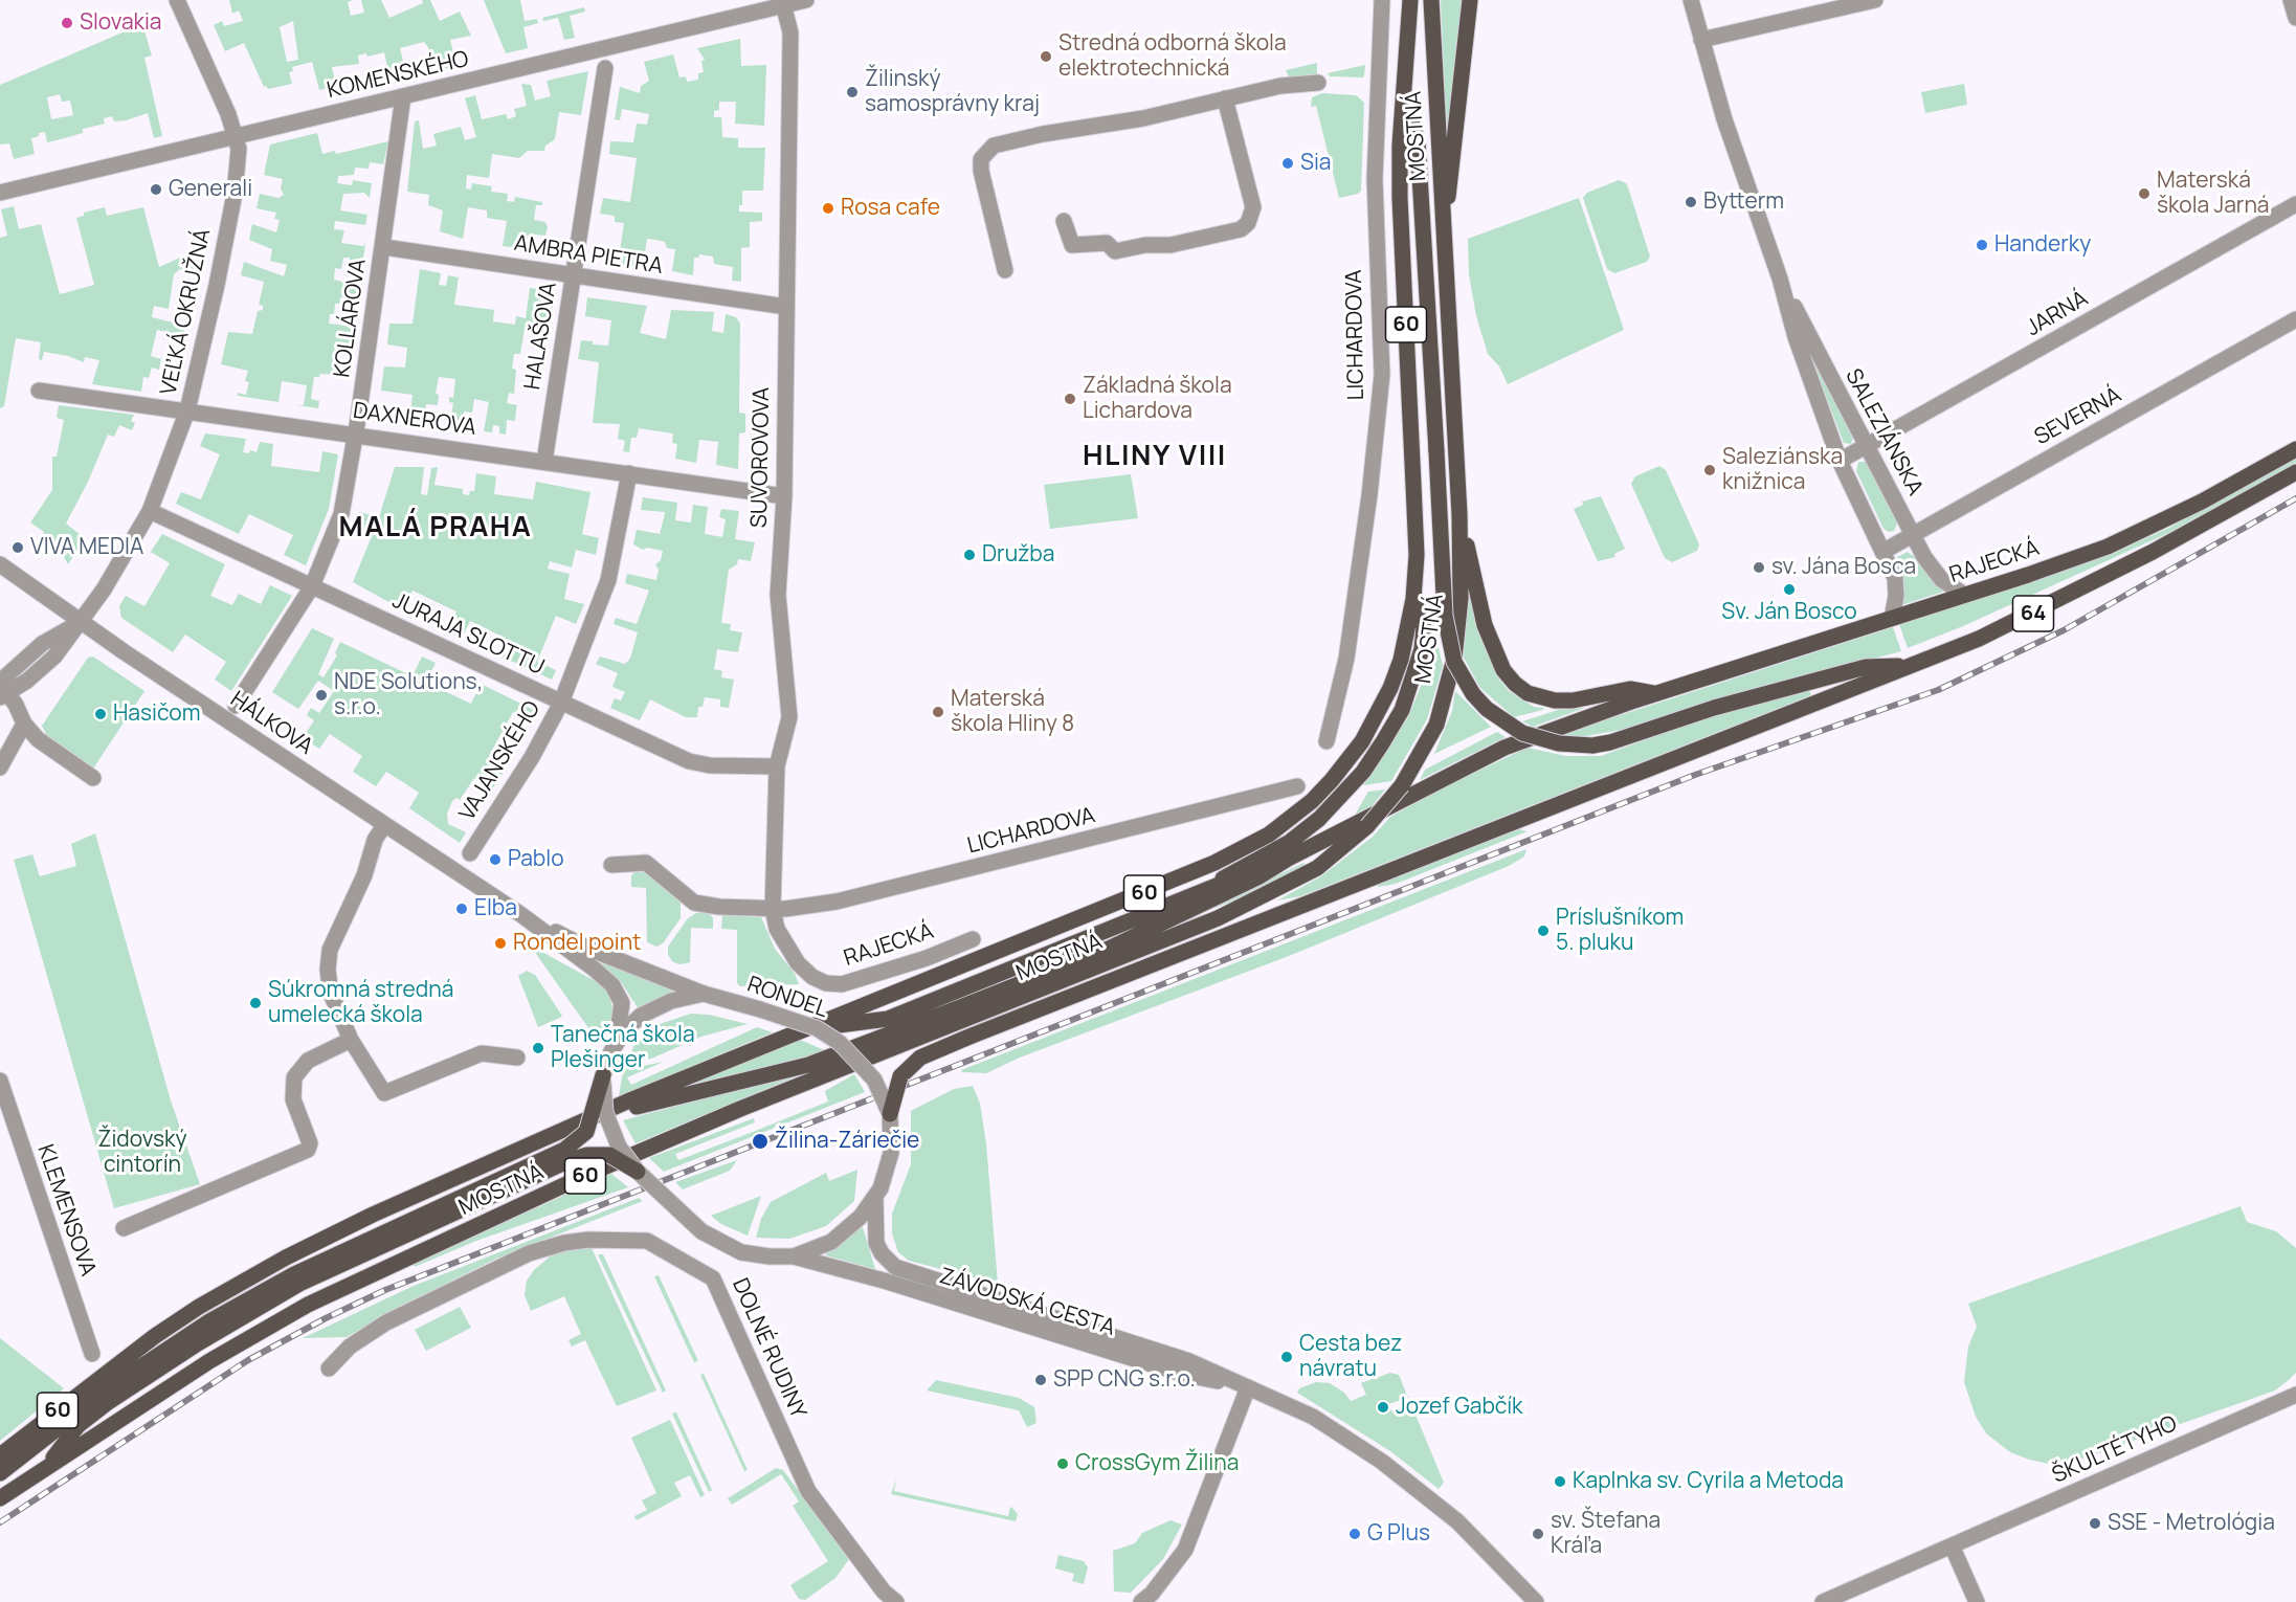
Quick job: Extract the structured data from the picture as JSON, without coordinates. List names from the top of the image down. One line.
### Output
{"streets":{"main road":["MOSTNÁ","60","RAJECKÁ","64"],"street":["KOMENSKÉHO","AMBRA PIETRA","VEĽKÁ OKRUŽNÁ","JARNÁ","KOLLÁROVA","LICHARDOVA","HALAŠOVA","SEVERNÁ","DAXNEROVA","SALEZIÁNSKA","SUVOROVOVA","JURAJA SLOTTU","HÁLKOVA","VAJANSKÉHO","RONDEL","KLEMENSOVA","ZÁVODSKÁ CESTA","DOLNÉ RUDINY","ŠKULTÉTYHO"]},"crossings":[["KOMENSKÉHO","VEĽKÁ OKRUŽNÁ"],["KOMENSKÉHO","KOLLÁROVA"],["KOMENSKÉHO","SUVOROVOVA"],["AMBRA PIETRA","KOLLÁROVA"],["AMBRA PIETRA","HALAŠOVA"],["AMBRA PIETRA","SUVOROVOVA"],["VEĽKÁ OKRUŽNÁ","DAXNEROVA"],["VEĽKÁ OKRUŽNÁ","JURAJA SLOTTU"],["VEĽKÁ OKRUŽNÁ","HÁLKOVA"],["JARNÁ","SALEZIÁNSKA"],["KOLLÁROVA","DAXNEROVA"],["KOLLÁROVA","JURAJA SLOTTU"],["LICHARDOVA","SUVOROVOVA"],["LICHARDOVA","RAJECKÁ"],["HALAŠOVA","DAXNEROVA"],["SEVERNÁ","SALEZIÁNSKA"],["DAXNEROVA","SUVOROVOVA"],["DAXNEROVA","VAJANSKÉHO"],["SALEZIÁNSKA","RAJECKÁ"],["SUVOROVOVA","RAJECKÁ"],["SUVOROVOVA","JURAJA SLOTTU"],["JURAJA SLOTTU","VAJANSKÉHO"],["HÁLKOVA","RONDEL"],["RONDEL","ZÁVODSKÁ CESTA"]],"districts":["HLINY VIII","MALÁ PRAHA"],"parks":["Židovský cintorín"],"places":["Slovakia","Stredná odborná škola elektrotechnická","Žilinský samosprávny kraj","Sia","Generali","Materská škola Jarná","Bytterm","Rosa cafe","Handerky","Základná škola Lichardova","Saleziánska knižnica","VIVA MEDIA","Družba","sv. Jána Bosca","Sv. Ján Bosco","NDE Solutions, s.r.o.","Materská škola Hliny 8","Hasičom","Pablo","Elba","Príslušníkom 5. pluku","Rondel point","Súkromná stredná umelecká škola","Tanečná škola Plešinger","Žilina-Záriečie","Cesta bez návratu","SPP CNG s.r.o.","Jozef Gabčík","CrossGym Žilina","Kaplnka sv. Cyrila a Metoda","SSE - Metrológia","G Plus","sv. Štefana Kráľa"]}
